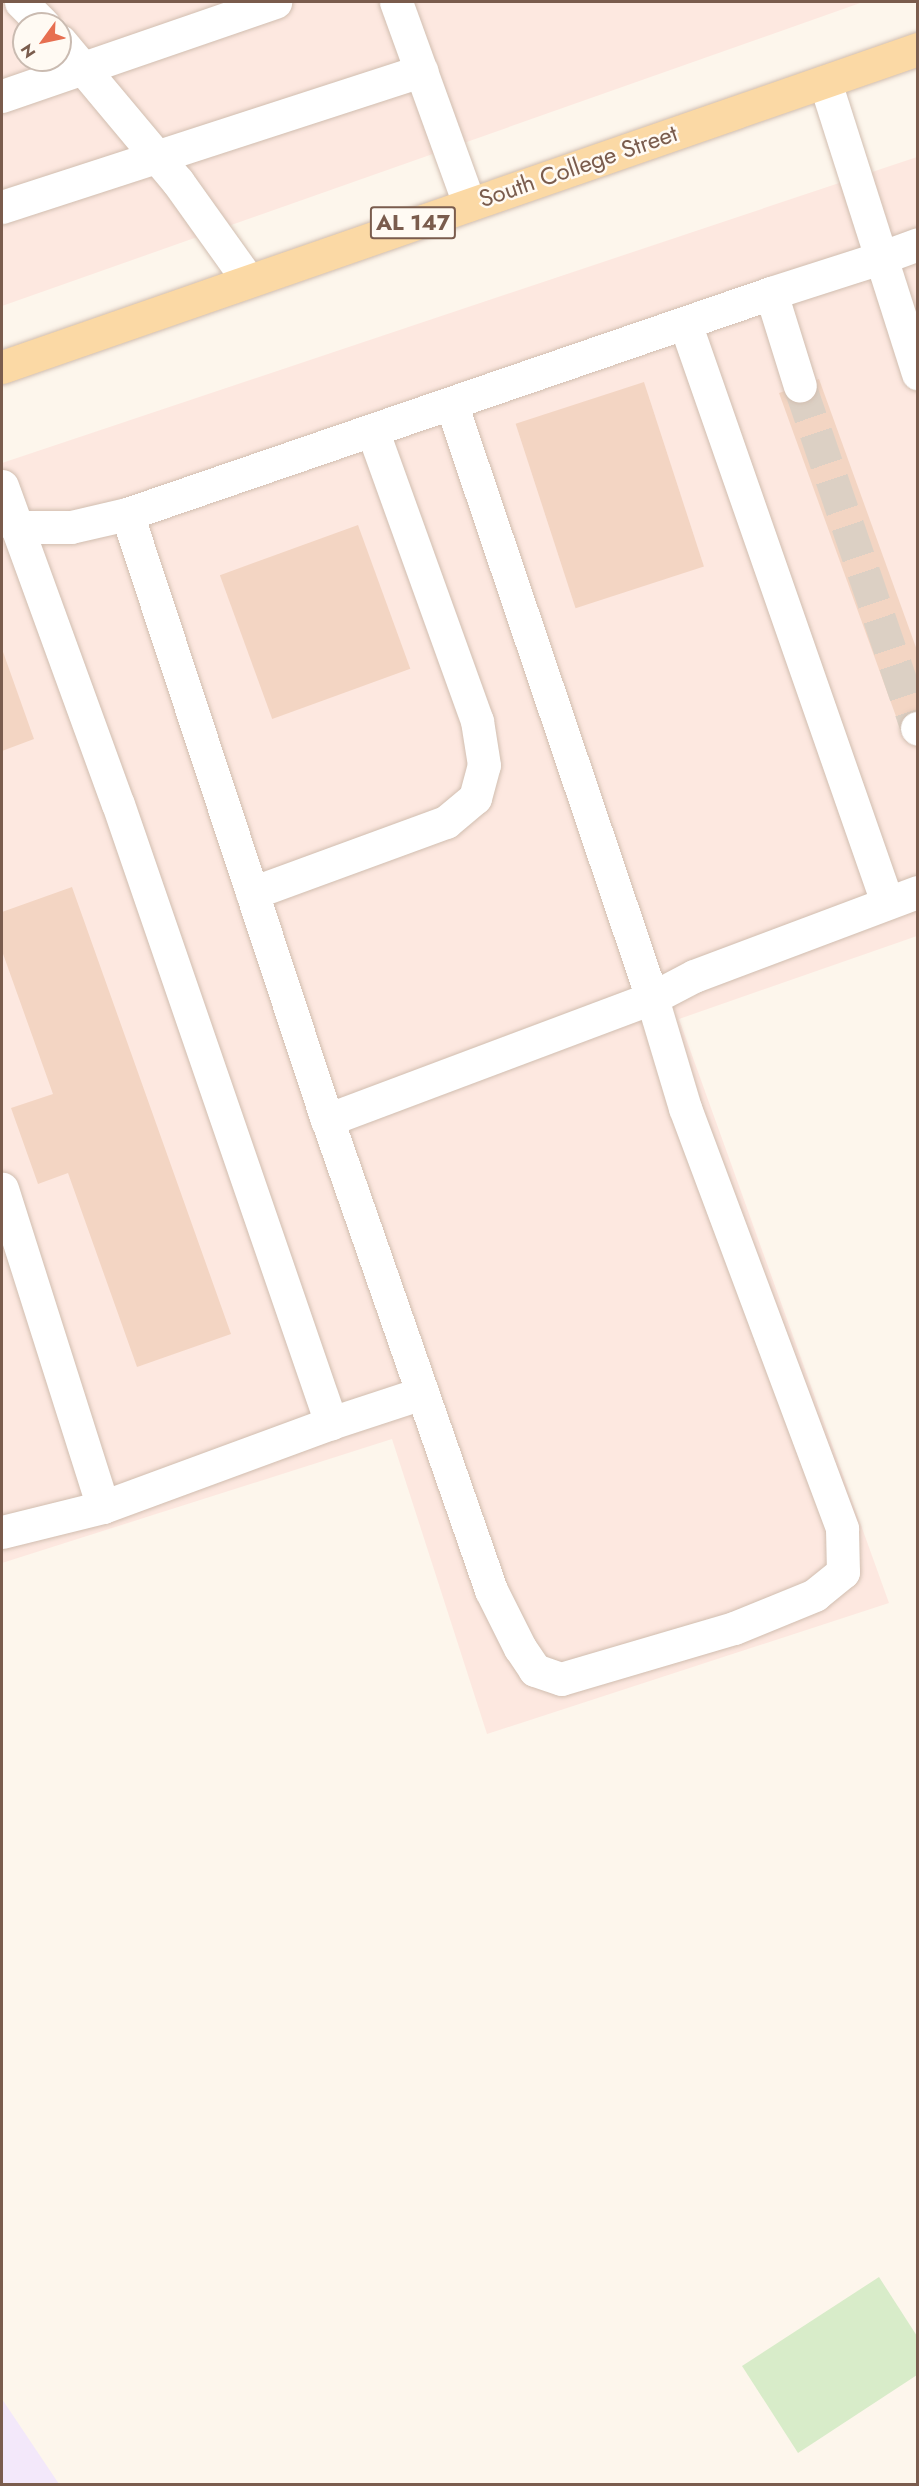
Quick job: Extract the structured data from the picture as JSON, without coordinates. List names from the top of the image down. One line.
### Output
{"streets":{"main road":["South College Street","AL 147"]},"north":"bottom left"}
